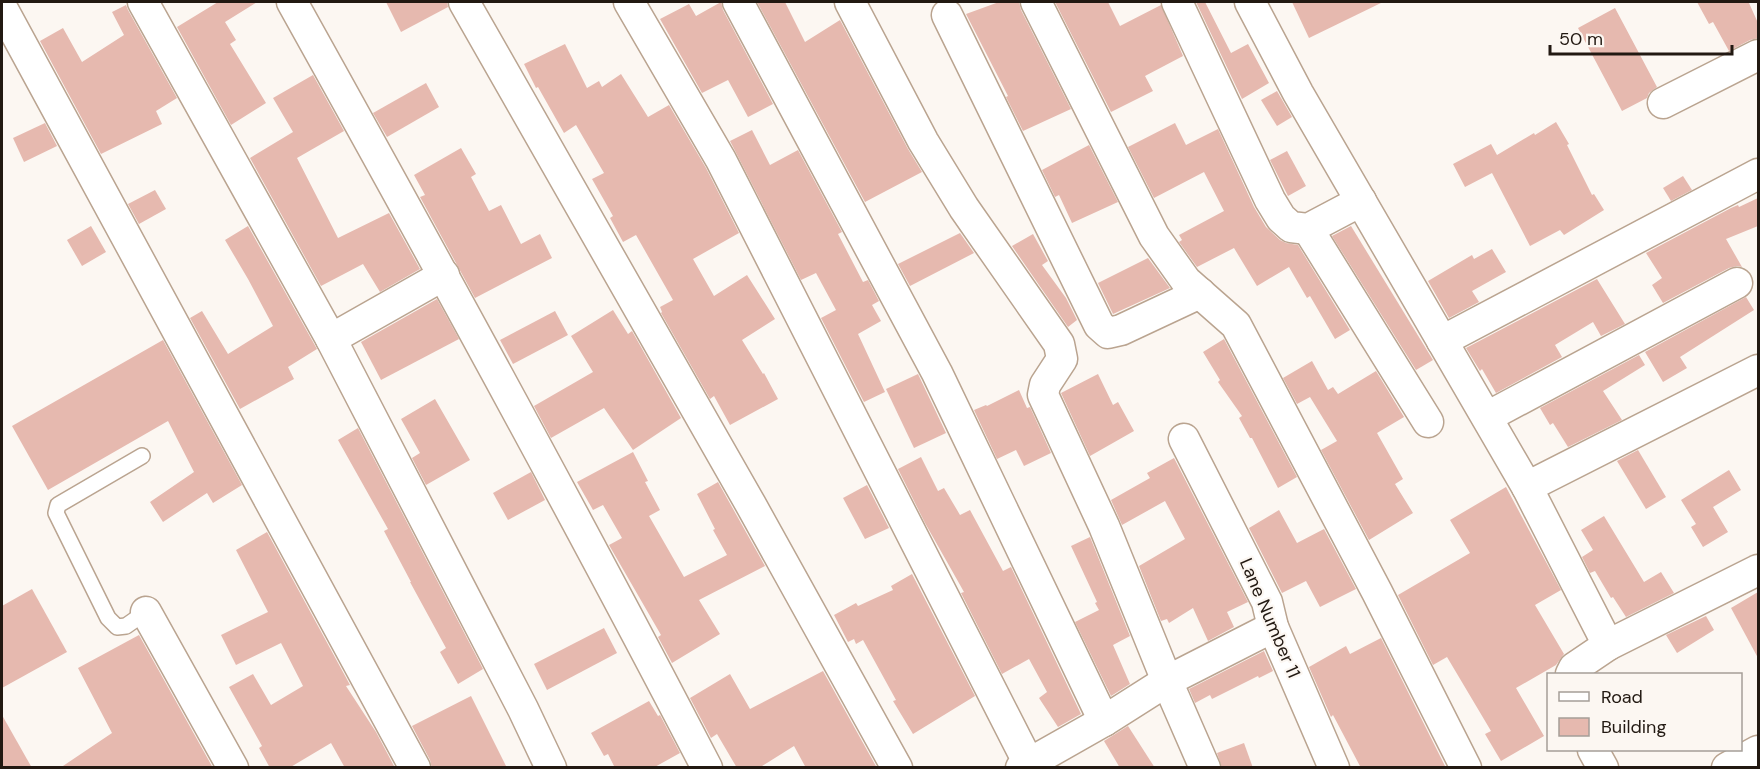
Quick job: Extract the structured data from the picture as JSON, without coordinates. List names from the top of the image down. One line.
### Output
{"streets":{"street":["Lane Number 11"]},"legend":["Road","Building"],"scale_bar":"50 m"}
